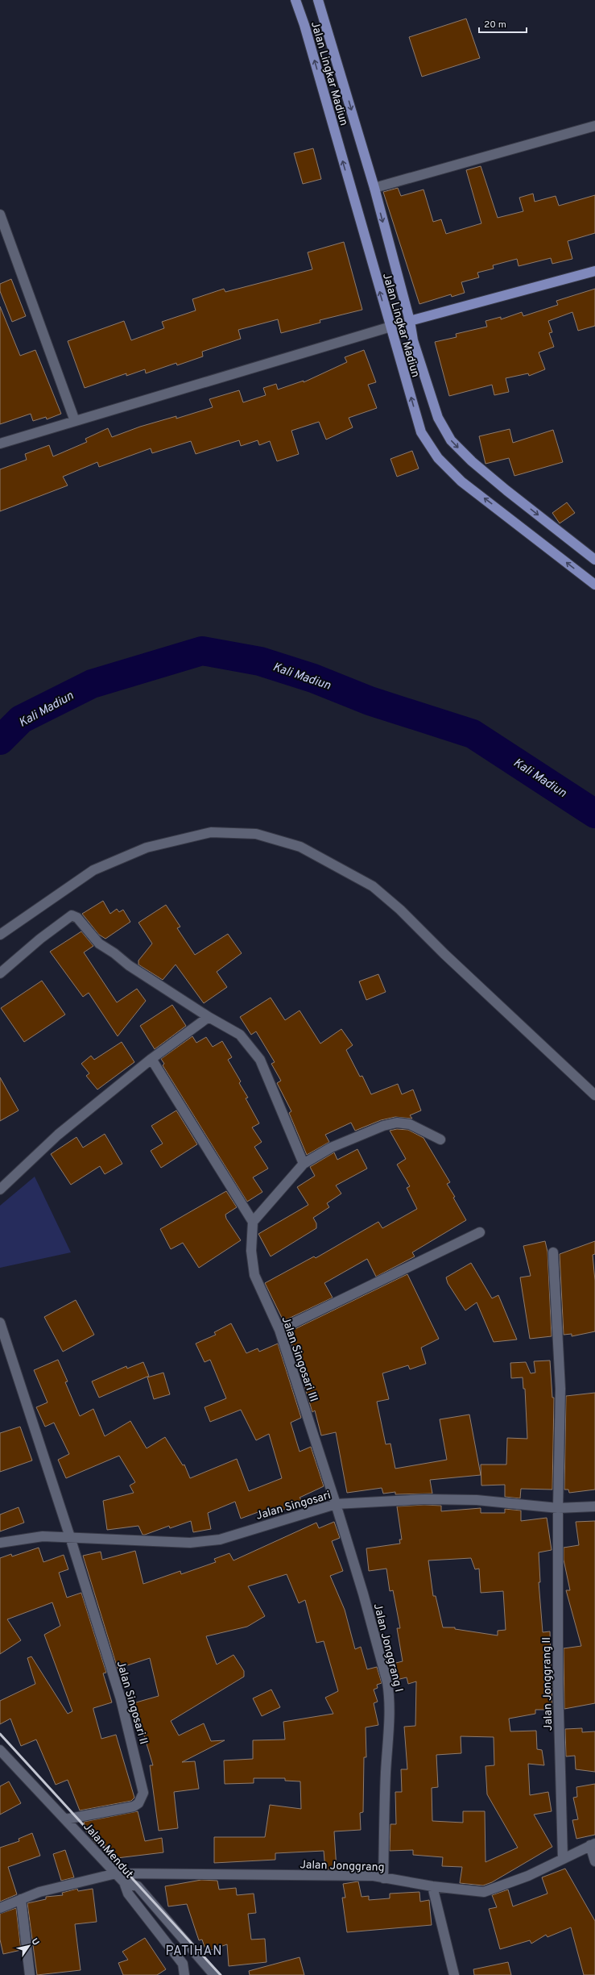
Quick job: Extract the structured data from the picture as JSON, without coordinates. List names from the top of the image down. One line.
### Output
{"streets":{"main road":["Jalan Lingkar Madiun"],"street":["Jalan Singosari III","Jalan Singosari","Jalan Jonggrang I","Jalan Jonggrang II","Jalan Singosari II","Jalan Mendut","Jalan Jonggrang"]},"crossings":[["Jalan Singosari III","Jalan Singosari"],["Jalan Singosari III","Jalan Jonggrang I"],["Jalan Singosari","Jalan Jonggrang I"],["Jalan Singosari","Jalan Jonggrang II"],["Jalan Singosari","Jalan Singosari II"],["Jalan Jonggrang I","Jalan Jonggrang"],["Jalan Jonggrang II","Jalan Jonggrang"],["Jalan Singosari II","Jalan Mendut"],["Jalan Mendut","Jalan Jonggrang"]],"districts":["PATIHAN"],"water":["Kali Madiun"],"scale_bar":"20 m","north":"top right"}
